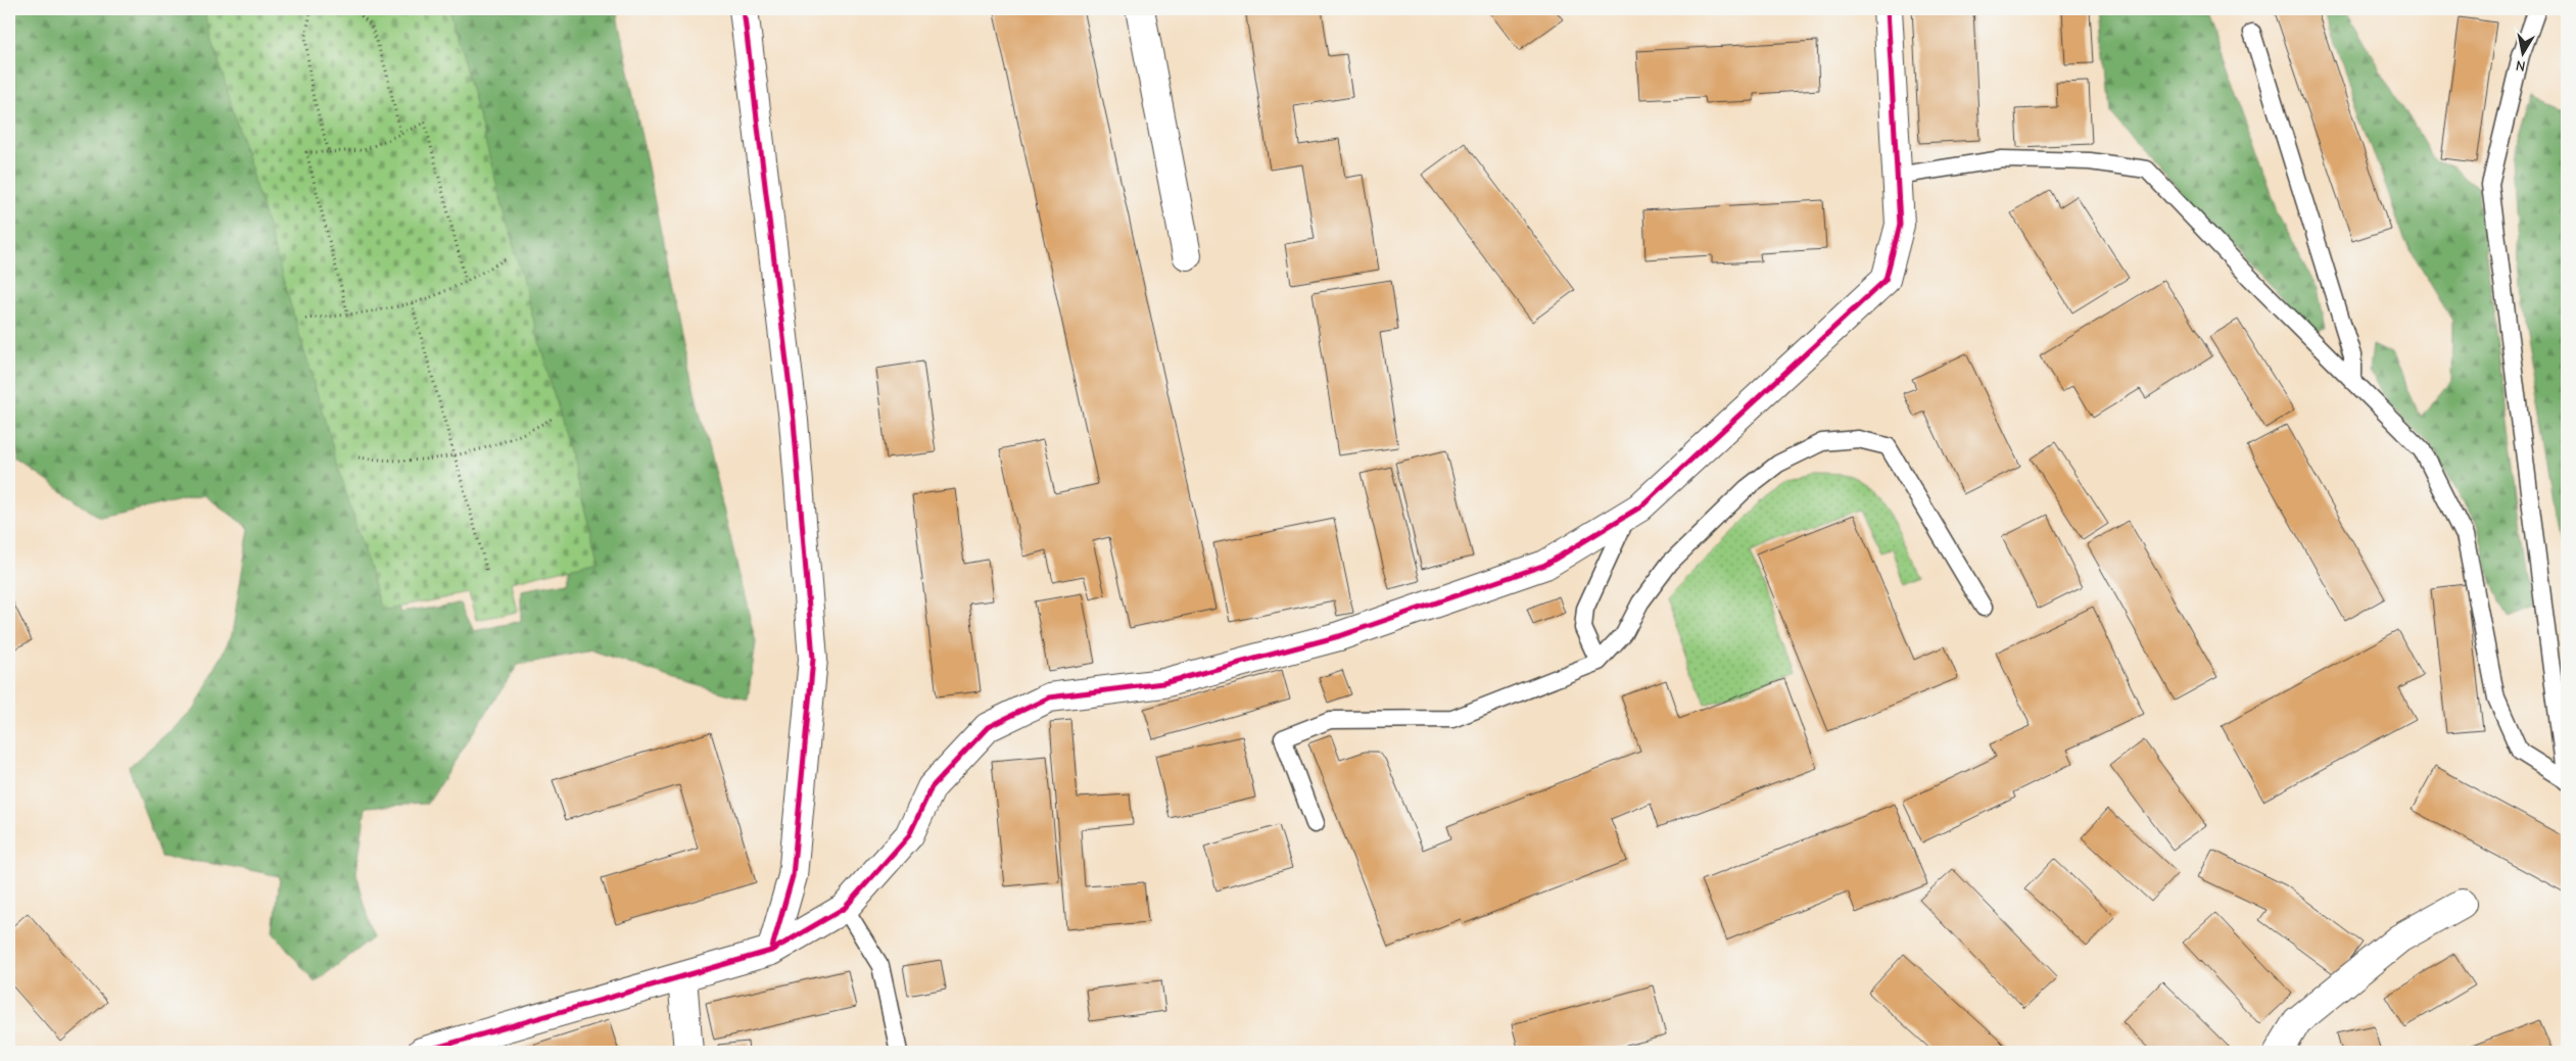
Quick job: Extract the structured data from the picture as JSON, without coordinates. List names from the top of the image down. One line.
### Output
{"north":"bottom"}
